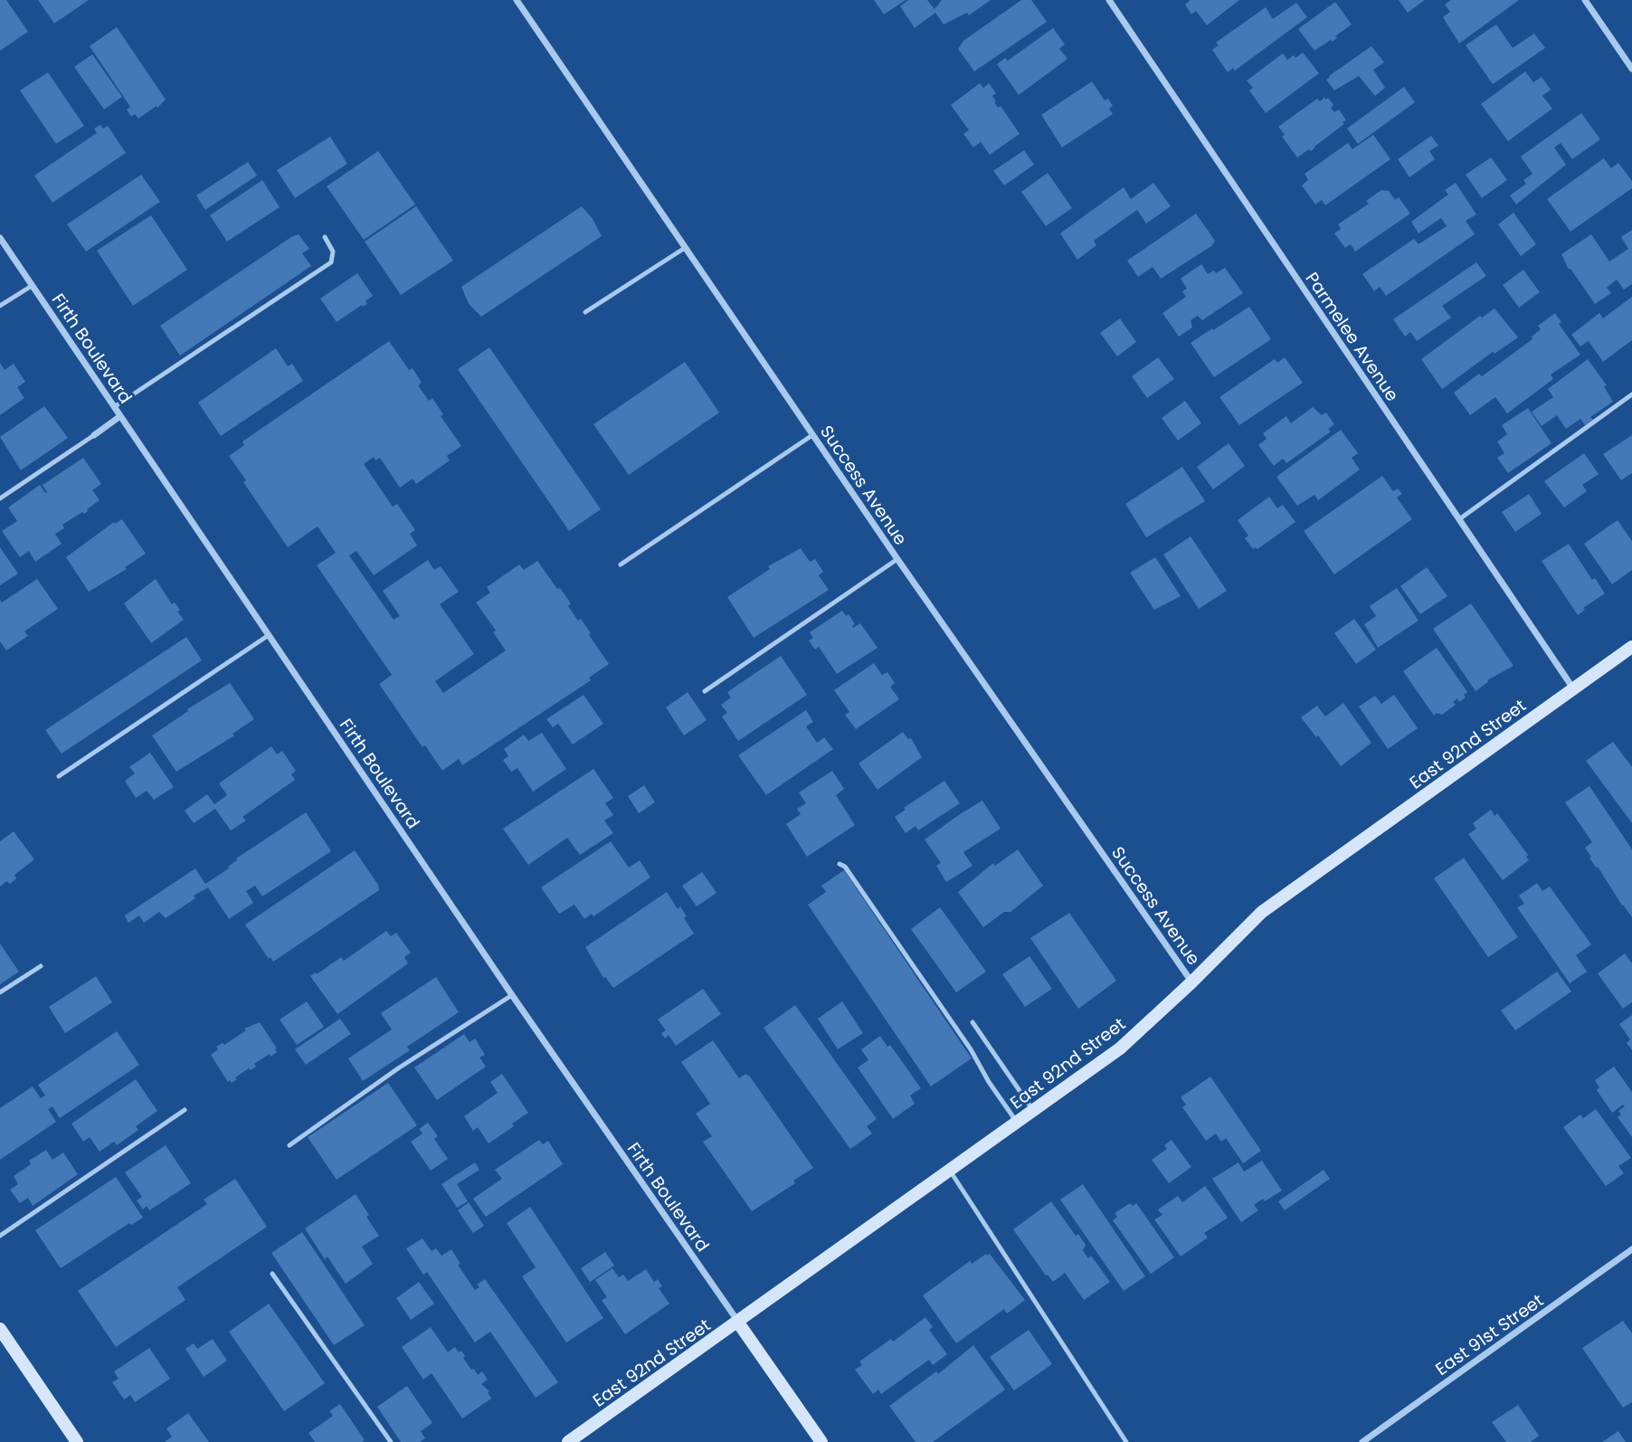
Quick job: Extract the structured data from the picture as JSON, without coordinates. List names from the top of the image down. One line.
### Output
{"streets":{"street":["Parmelee Avenue","Firth Boulevard","Success Avenue","East 92nd Street","East 91st Street"]},"crossings":[["Parmelee Avenue","East 92nd Street"],["Firth Boulevard","East 92nd Street"],["Success Avenue","East 92nd Street"]]}
